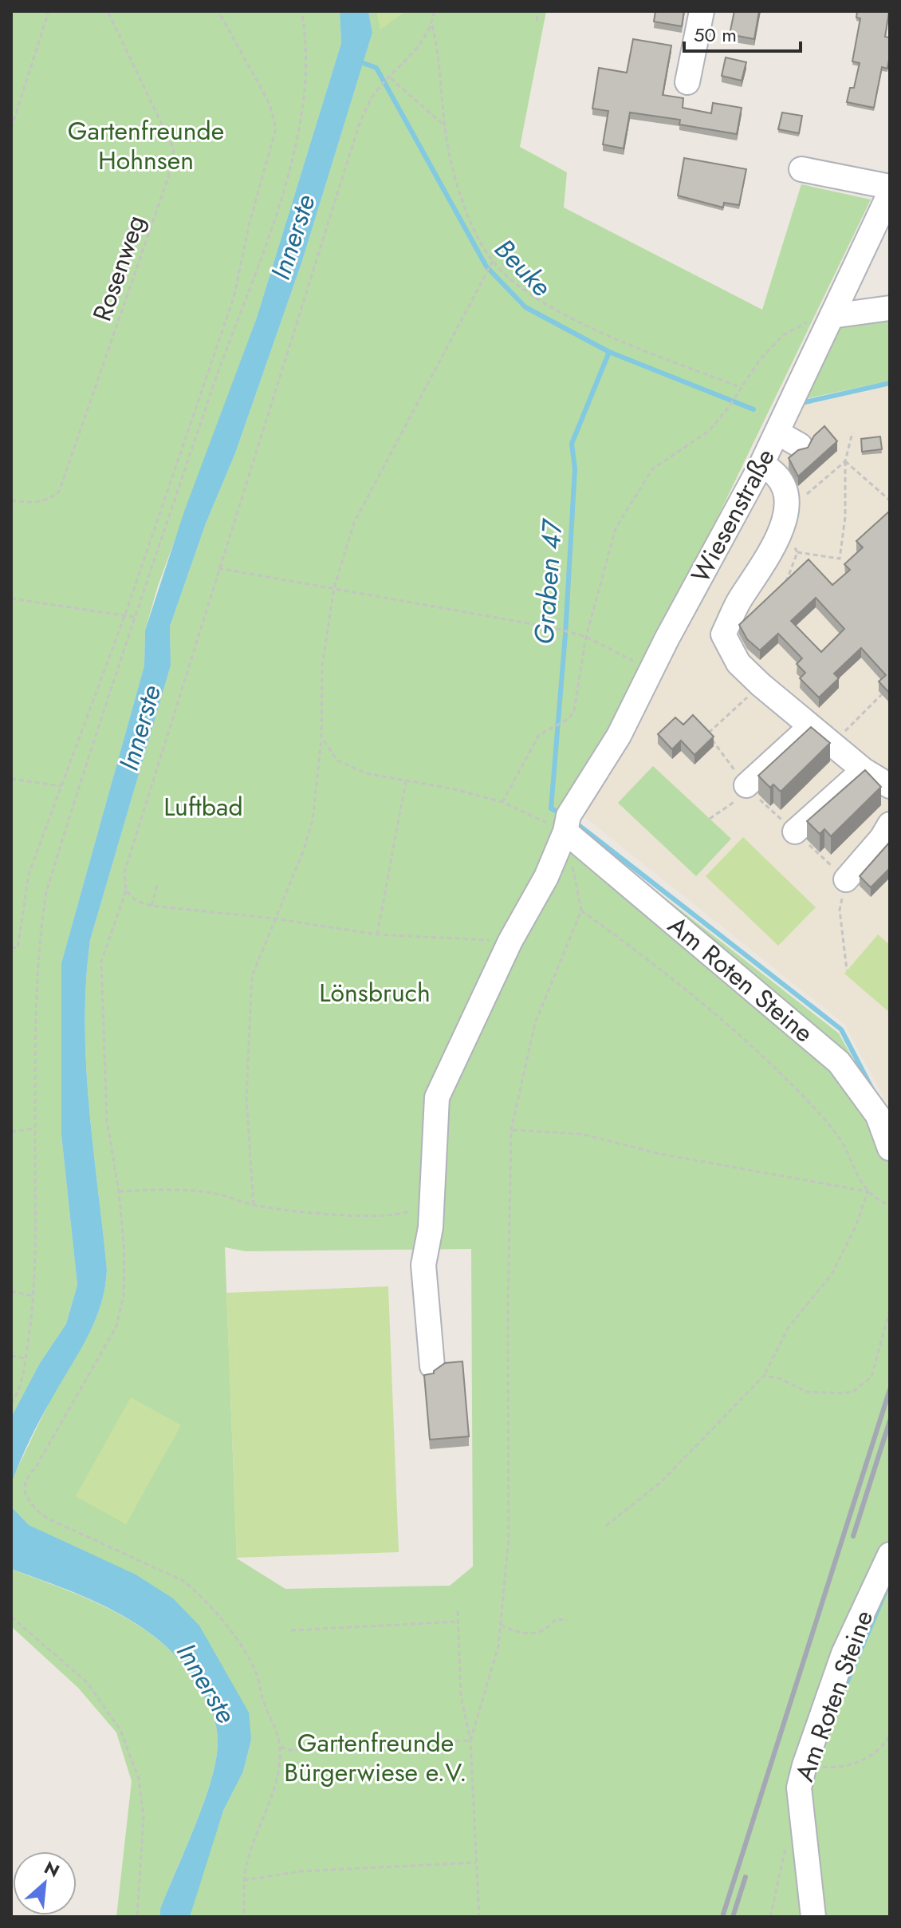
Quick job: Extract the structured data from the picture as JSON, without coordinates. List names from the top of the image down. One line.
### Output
{"streets":{"street":["Wiesenstraße","Am Roten Steine"],"path":["Rosenweg"]},"crossings":[["Wiesenstraße","Am Roten Steine"]],"water":["Innerste","Beuke","Graben 47"],"parks":["Gartenfreunde Hohnsen","Luftbad","Lönsbruch","Gartenfreunde Bürgerwiese e.V."],"scale_bar":"50 m","north":"top right"}
